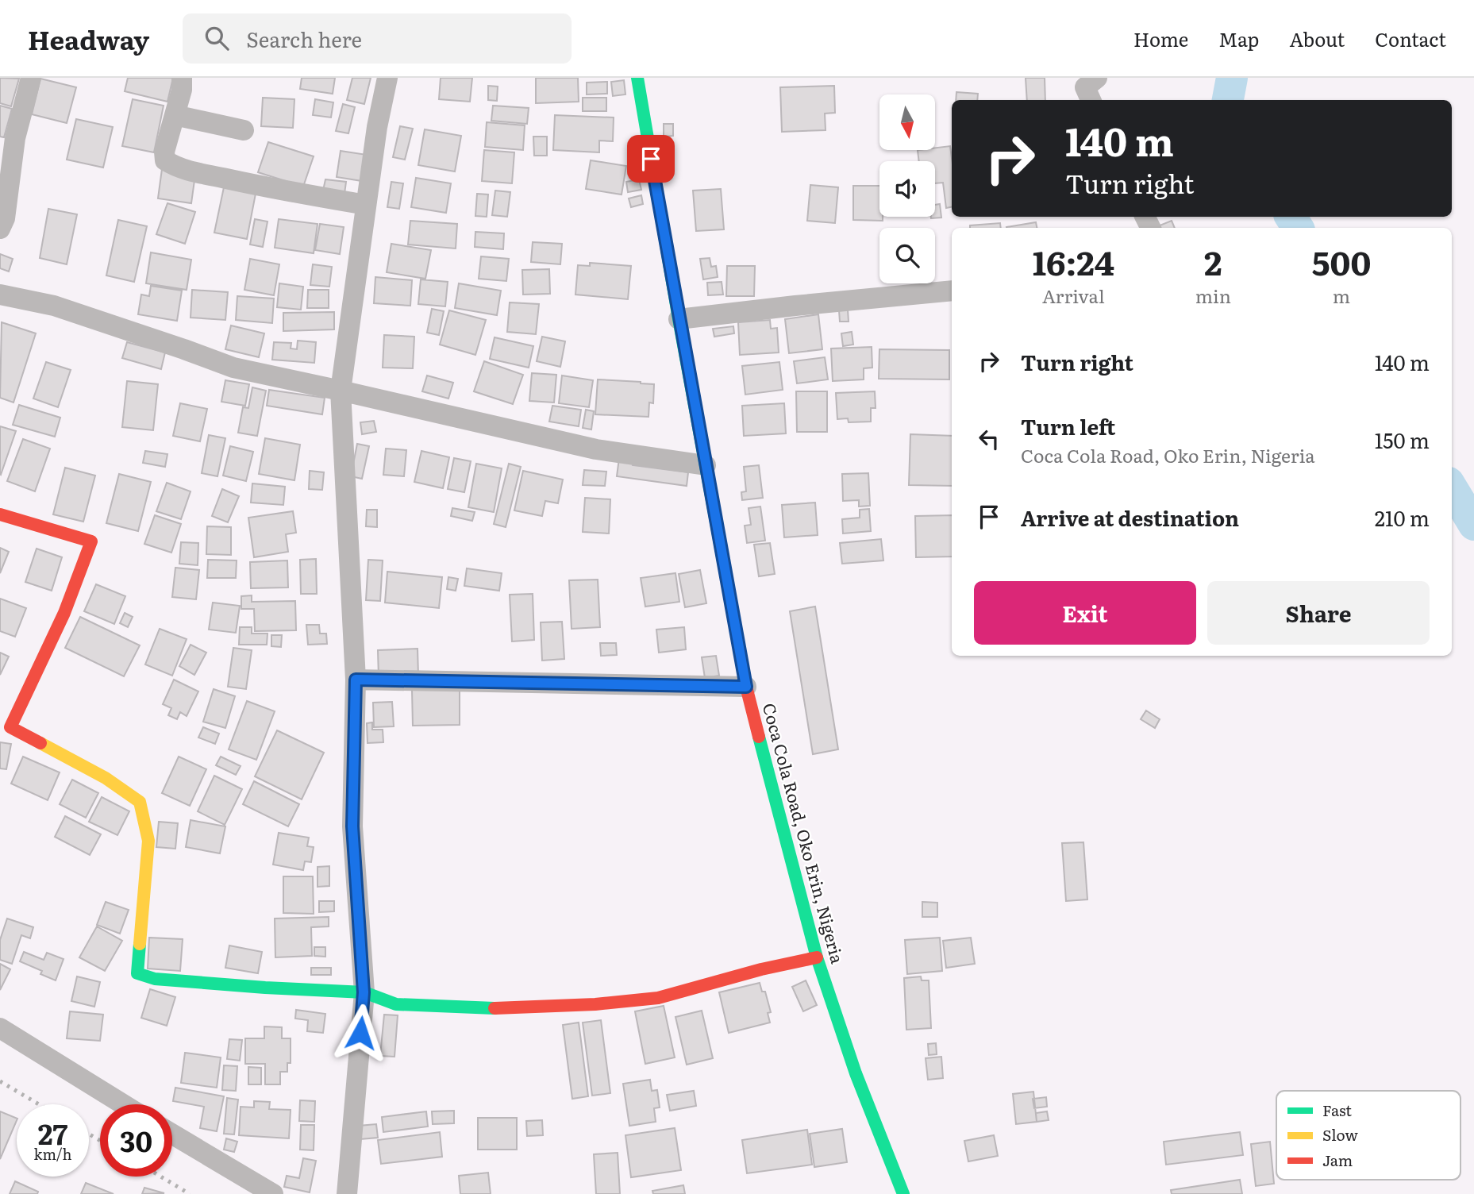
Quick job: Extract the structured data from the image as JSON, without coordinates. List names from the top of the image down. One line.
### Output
{"streets":{"street":["Coca Cola Road, Oko Erin, Nigeria"]},"legend":["Fast","Slow","Jam"],"north":"bottom","page":{"header":"Headway","search":"Search here","nav":["Home","Map","About","Contact"],"turn":["140 m","Turn right"],"eta":["16:24","Arrival","2","min","500","m"],"list":[{"name":"Turn right","value":"140 m"},{"name":"Turn left","note":"Coca Cola Road, Oko Erin, Nigeria","value":"150 m"},{"name":"Arrive at destination","value":"210 m"}],"buttons":["Exit","Share"],"speed":"27 km/h","limit":"30"}}
